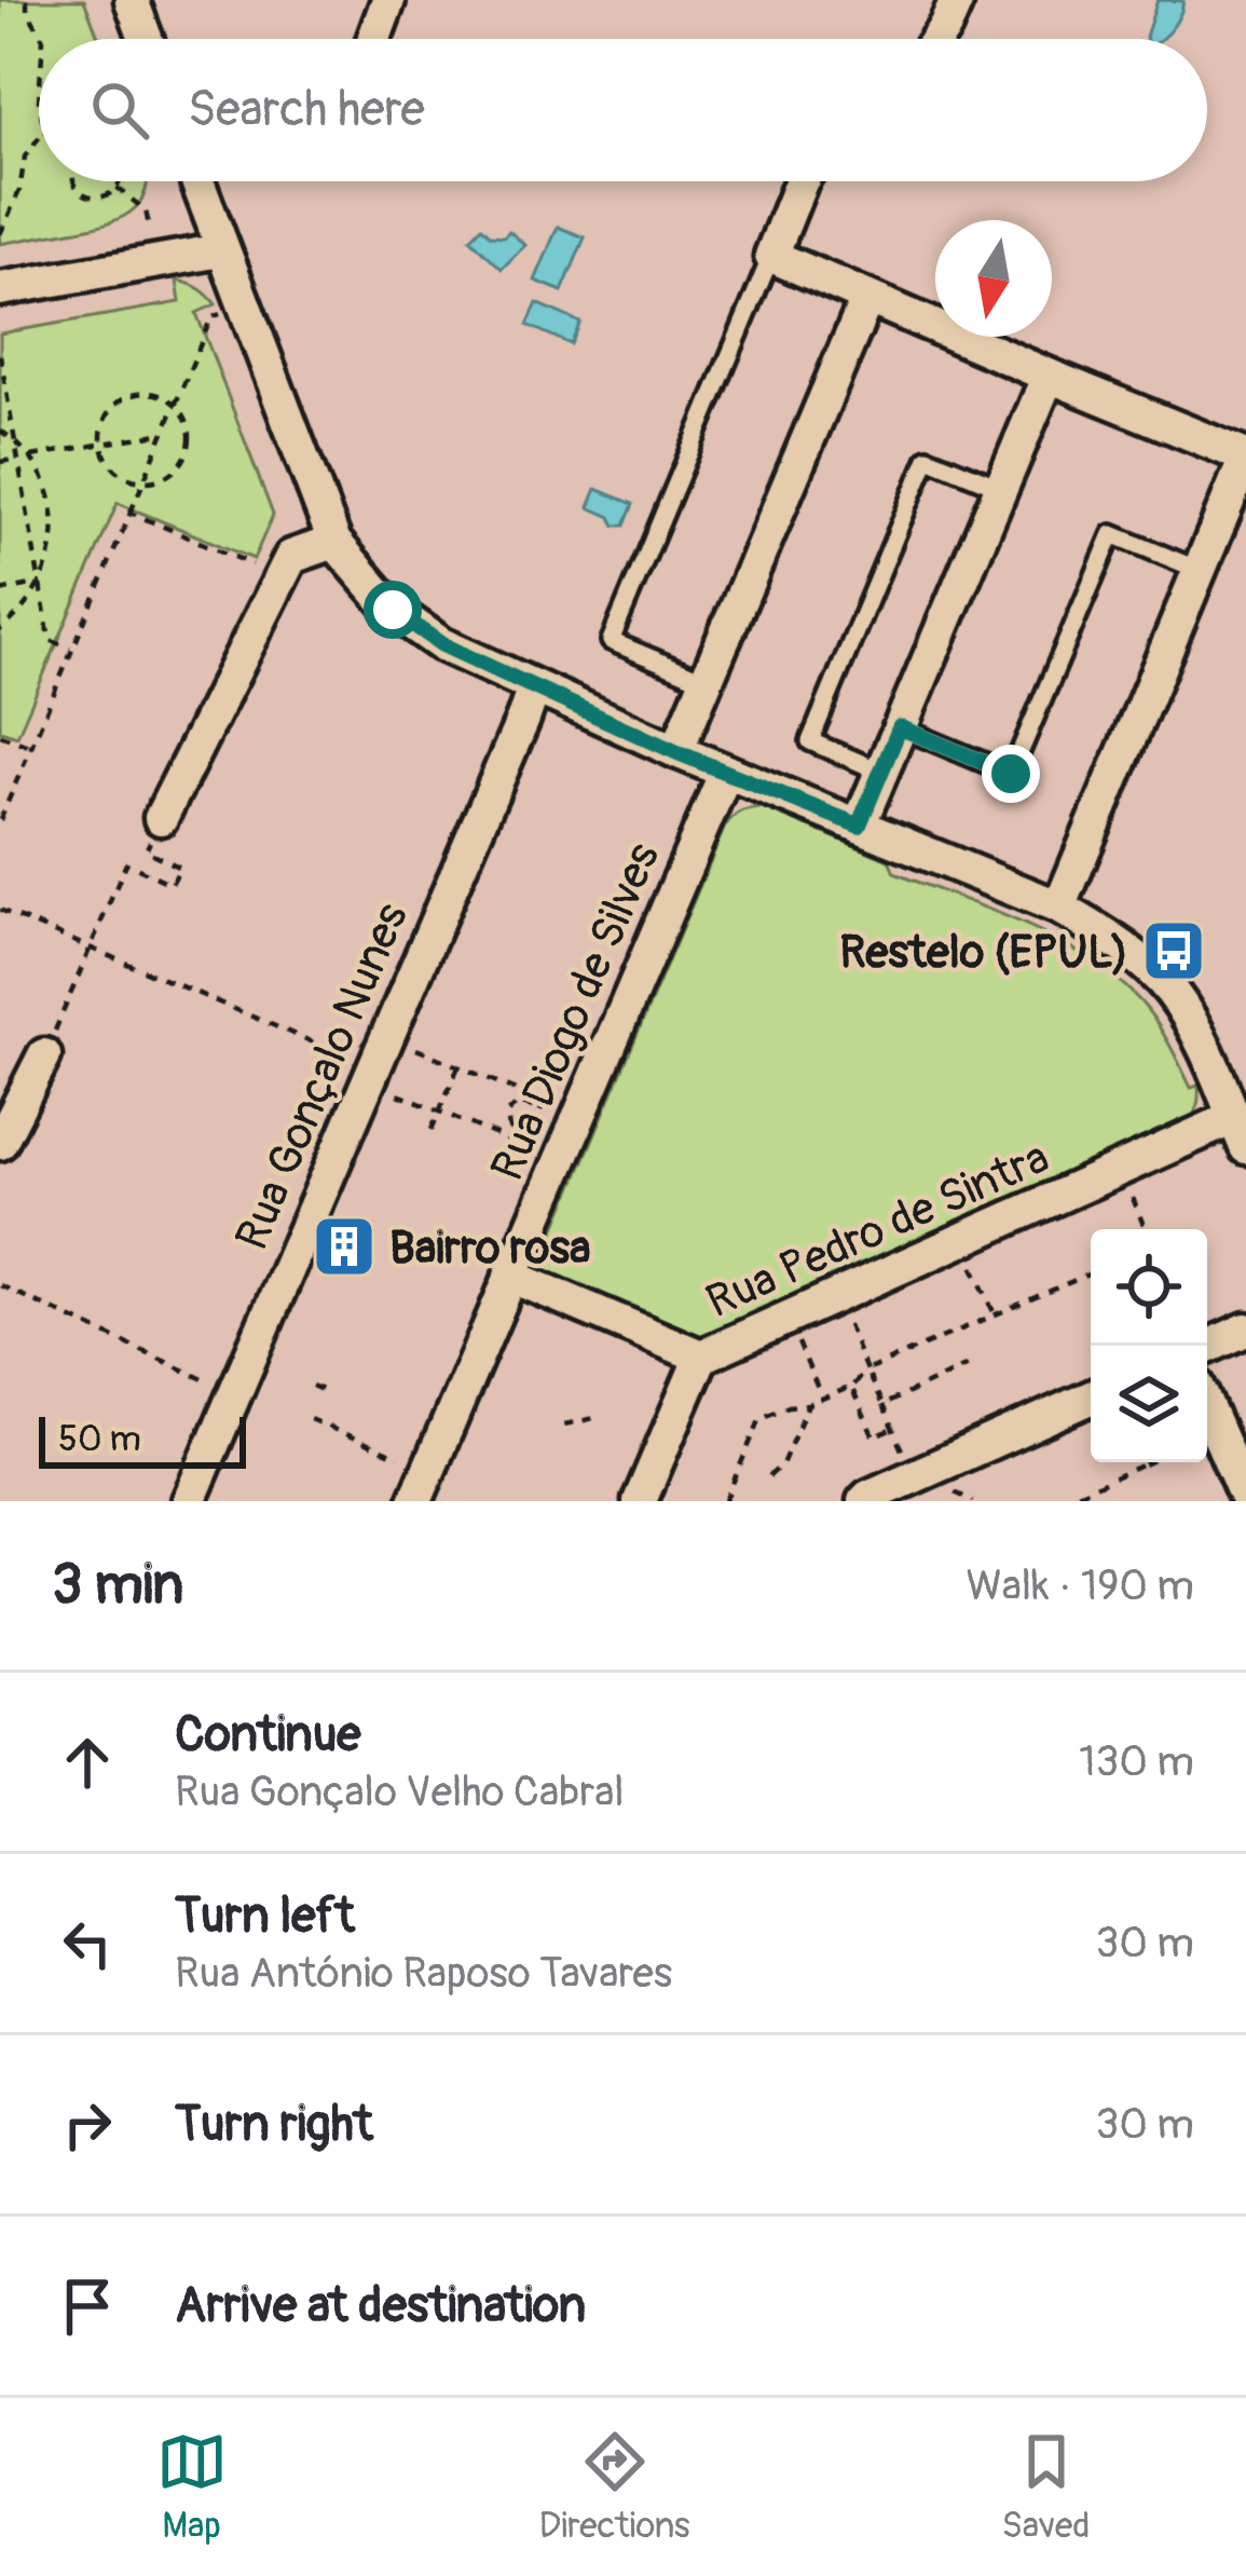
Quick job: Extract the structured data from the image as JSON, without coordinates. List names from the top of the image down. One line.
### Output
{"streets":{"street":["Rua Diogo de Silves","Rua Gonçalo Nunes","Rua Pedro de Sintra"]},"places":{"bus stop":["Restelo (EPUL)"],"building":["Bairro rosa"]},"scale_bar":"50 m","north":"bottom","page":{"search":"Search here","scale":"50 m","heading":["3 min","Walk · 190 m"],"list":[["Continue","Rua Gonçalo Velho Cabral","130 m"],["Turn left","Rua António Raposo Tavares","30 m"],["Turn right","30 m"],"Arrive at destination"],"nav":["Map","Directions","Saved"]}}
